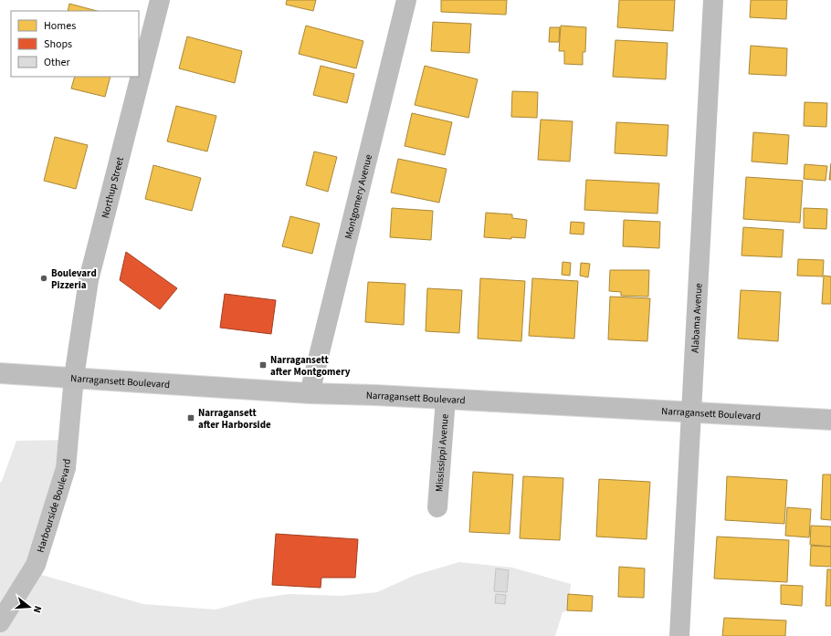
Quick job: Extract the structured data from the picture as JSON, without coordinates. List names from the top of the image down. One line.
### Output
{"streets":{"street":["Northup Street","Montgomery Avenue","Alabama Avenue","Narragansett Boulevard","Mississippi Avenue","Harbourside Boulevard"]},"crossings":[["Northup Street","Narragansett Boulevard"],["Northup Street","Harbourside Boulevard"],["Montgomery Avenue","Narragansett Boulevard"],["Alabama Avenue","Narragansett Boulevard"],["Narragansett Boulevard","Mississippi Avenue"],["Narragansett Boulevard","Harbourside Boulevard"]],"places":{"other":["Boulevard Pizzeria"],"transit":["Narragansett after Montgomery","Narragansett after Harborside"]},"legend":["Homes","Shops","Other"],"north":"right"}
